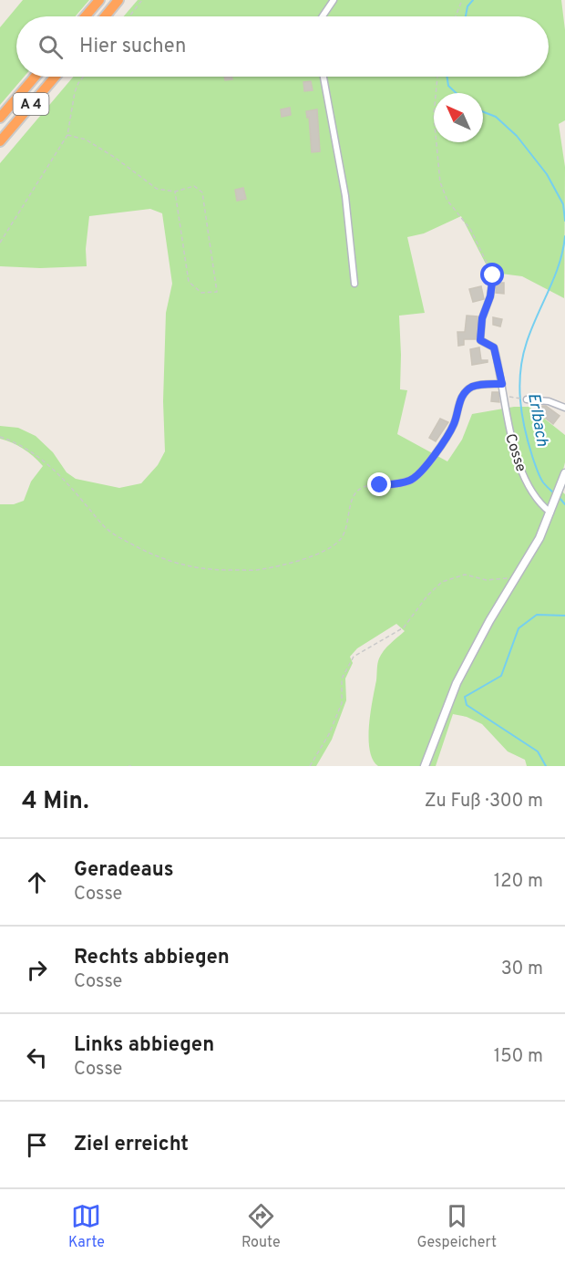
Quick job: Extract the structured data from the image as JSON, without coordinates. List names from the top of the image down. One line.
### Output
{"streets":{"highway":["A 4"],"street":["Cosse"]},"water":["Erlbach"],"north":"top left","page":{"search":"Hier suchen","heading":["4 Min.","Zu Fuß · 300 m"],"list":[["Geradeaus","Cosse","120 m"],["Rechts abbiegen","Cosse","30 m"],["Links abbiegen","Cosse","150 m"],"Ziel erreicht"],"nav":["Karte","Route","Gespeichert"]}}
